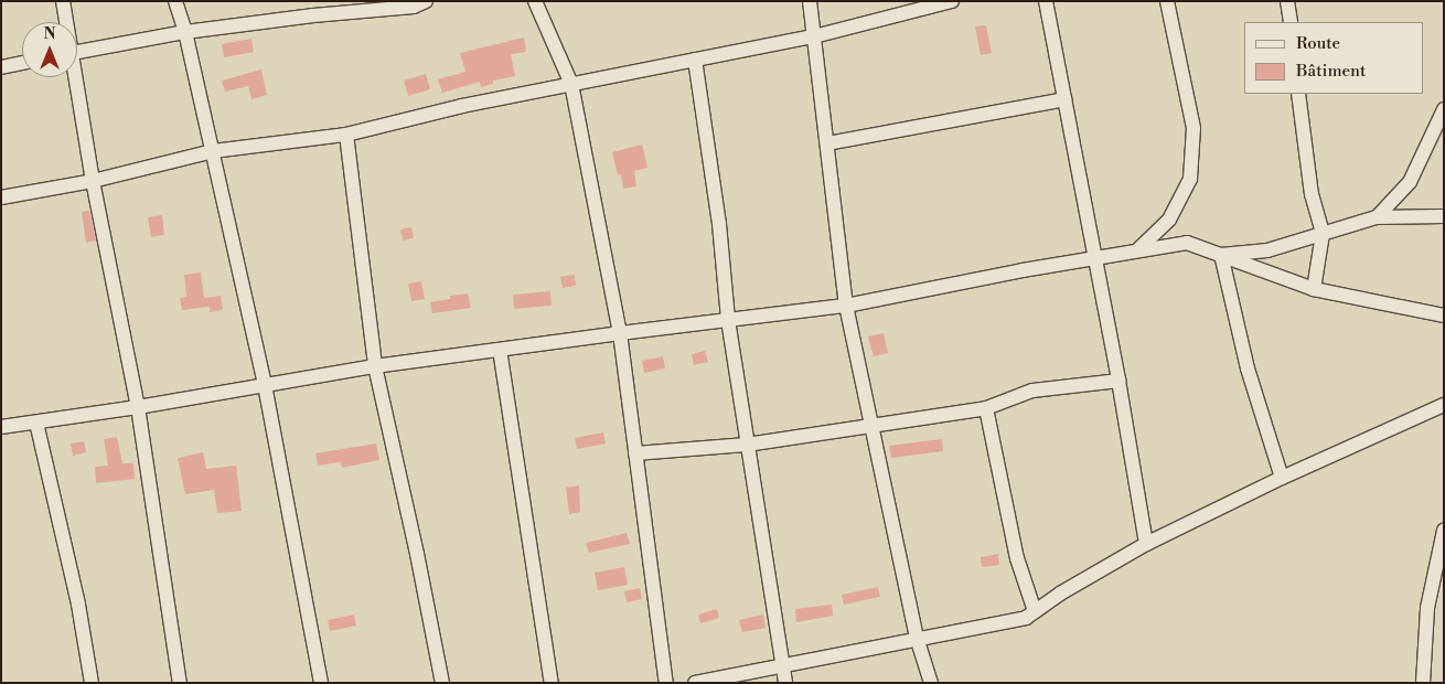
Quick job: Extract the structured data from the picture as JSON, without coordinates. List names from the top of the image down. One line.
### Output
{"legend":["Route","Bâtiment"],"north":"top"}
